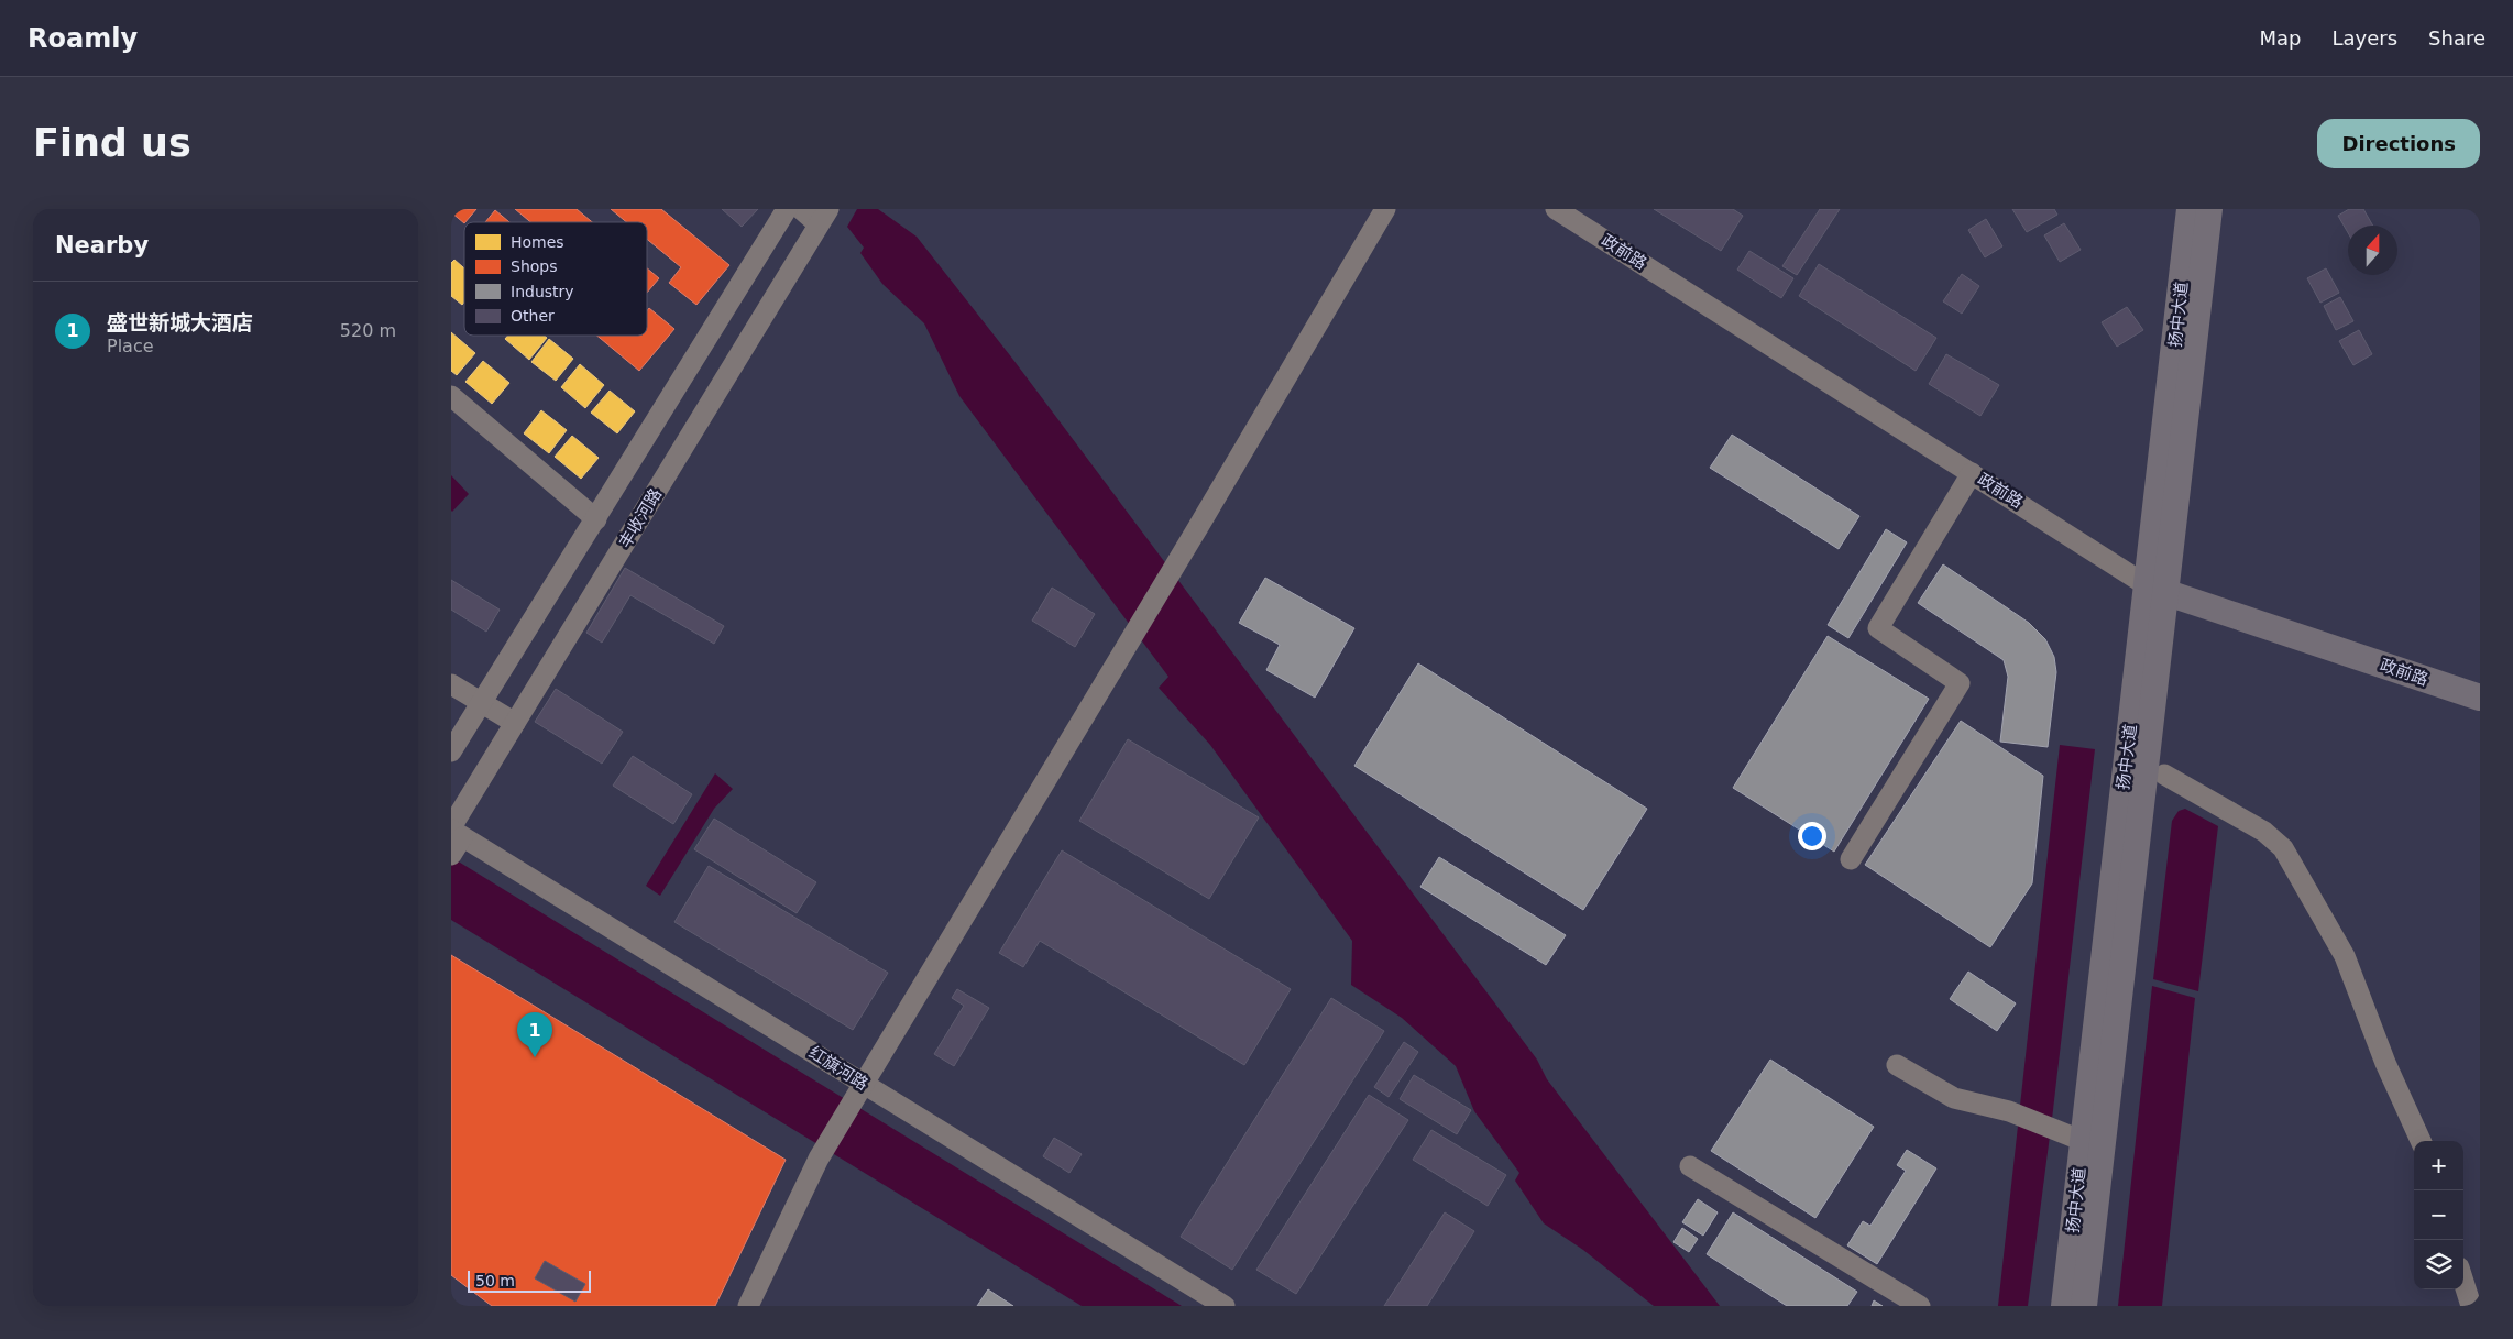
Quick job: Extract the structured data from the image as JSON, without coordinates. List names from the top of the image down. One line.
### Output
{"streets":{"main road":["政前路","扬中大道"],"street":["丰收河路","红旗河路"]},"crossings":[["政前路","扬中大道"],["丰收河路","红旗河路"]],"legend":["Homes","Shops","Industry","Other"],"scale_bar":"50 m","north":"top","page":{"header":"Roamly","nav":["Map","Layers","Share"],"buttons":"Directions","title":"Find us","heading":"Nearby","list":[{"mark":"1","name":"盛世新城大酒店","note":"Place","value":"520 m"}],"pins":"1","map_buttons":["+","−"],"scale":"50 m"}}
